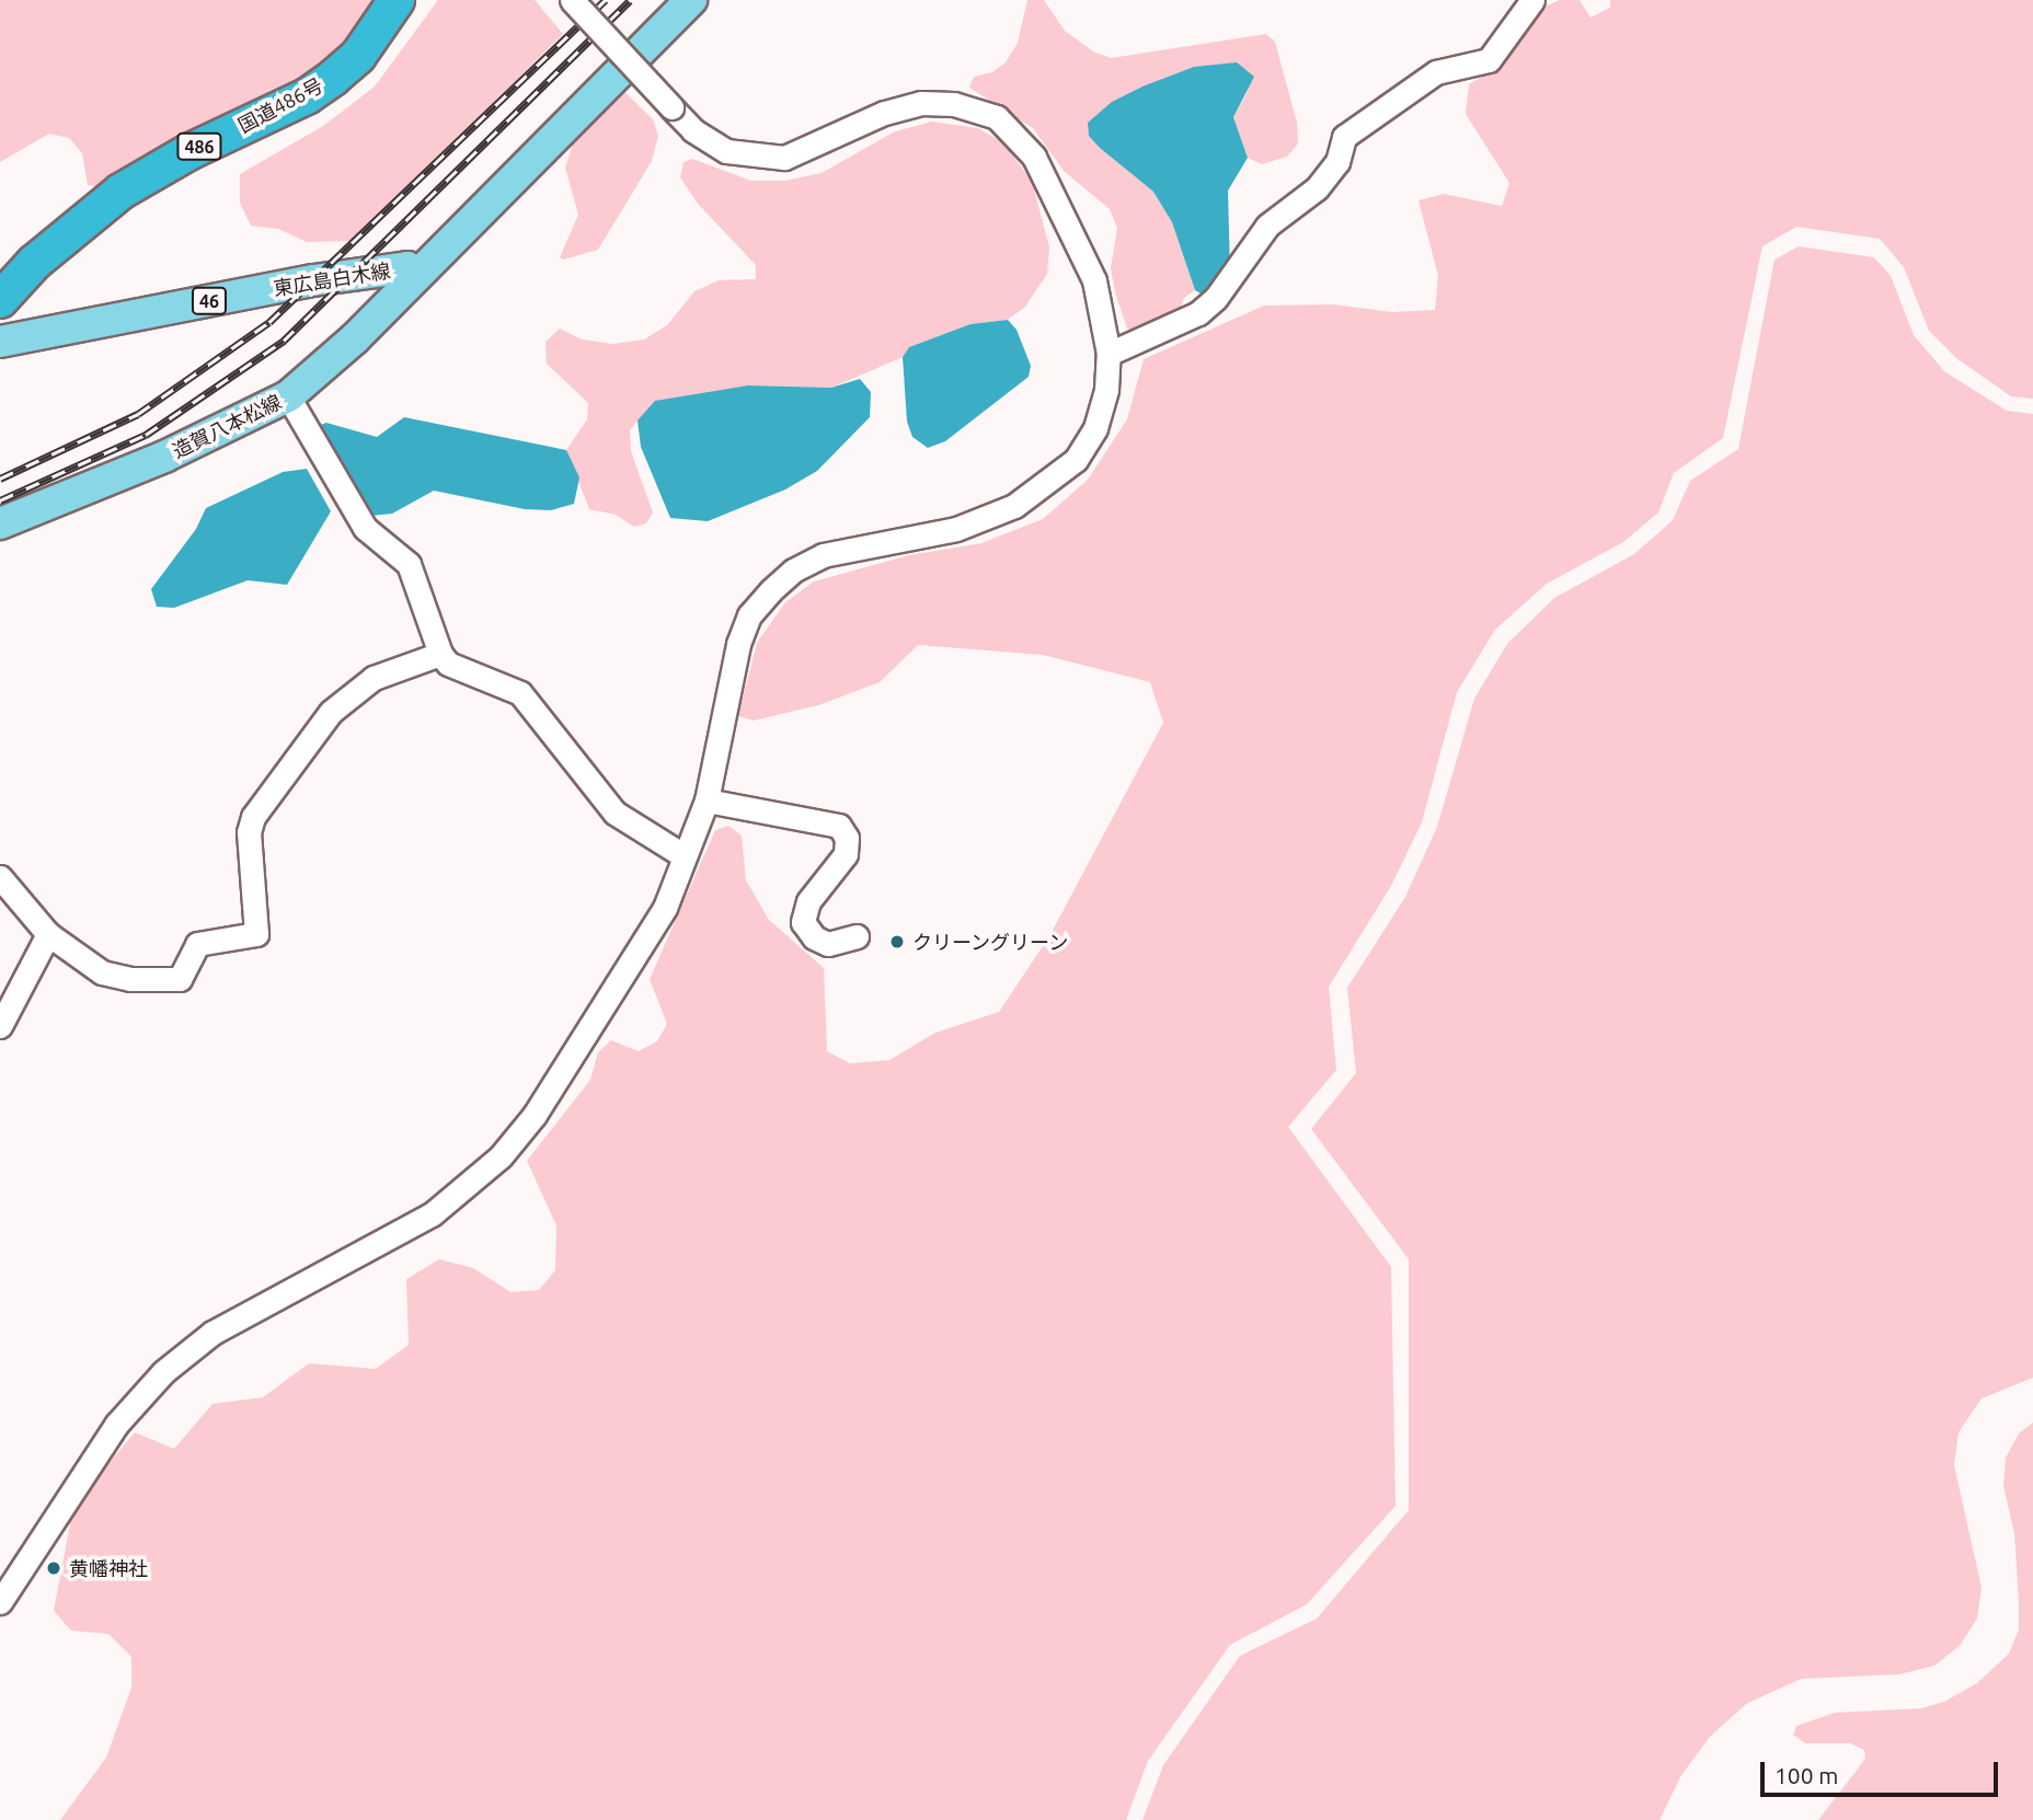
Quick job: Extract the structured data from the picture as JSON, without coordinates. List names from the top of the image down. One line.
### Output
{"streets":{"highway":["国道486号","486"],"main road":["東広島白木線","46","造賀八本松線"]},"crossings":[["東広島白木線","造賀八本松線"]],"places":["クリーングリーン","黄幡神社"],"scale_bar":"100 m"}
